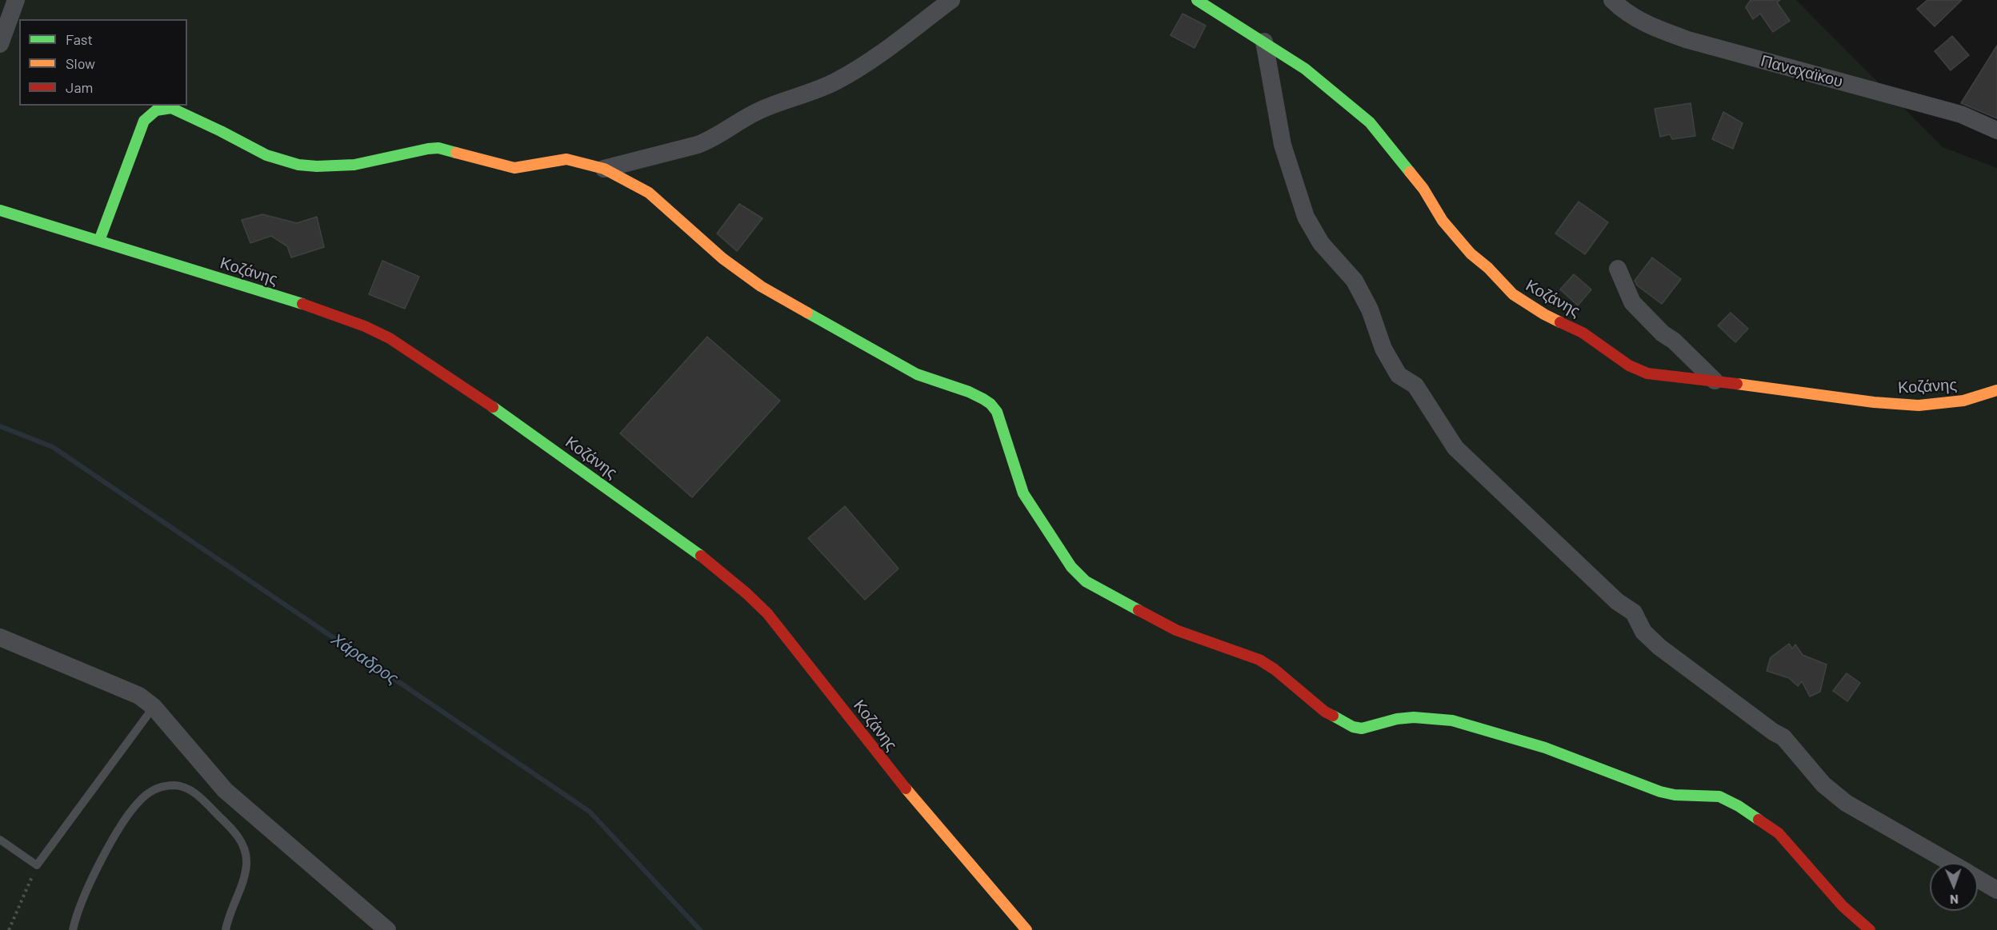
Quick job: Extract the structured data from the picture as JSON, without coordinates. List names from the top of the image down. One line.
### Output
{"streets":{"street":["Παναχαϊκου","Κοζάνης"]},"water":["Χάραδρος"],"legend":["Fast","Slow","Jam"],"north":"bottom"}
